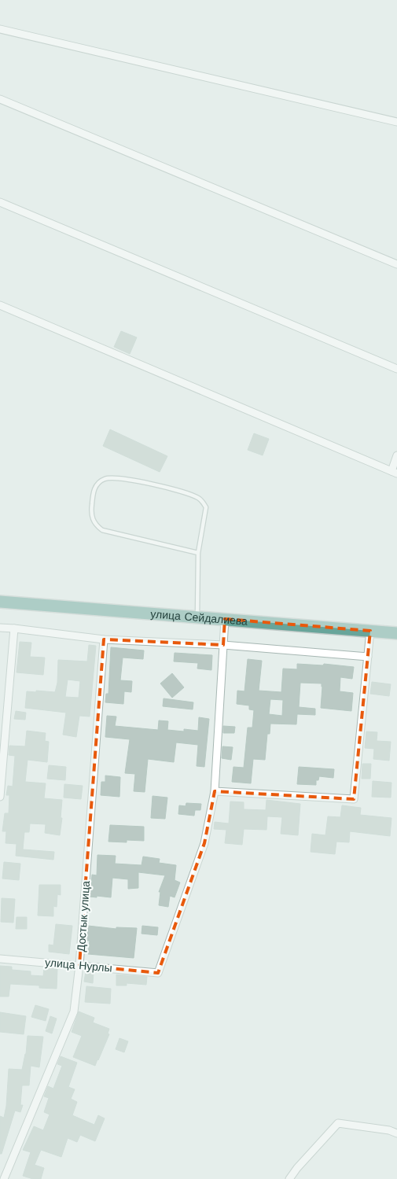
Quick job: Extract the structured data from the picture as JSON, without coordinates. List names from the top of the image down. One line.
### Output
{"streets":{"main road":["улица Сейдалиева"],"street":["Достык улица","улица Нурлы"]},"crossings":[["Достык улица","улица Нурлы"]]}
